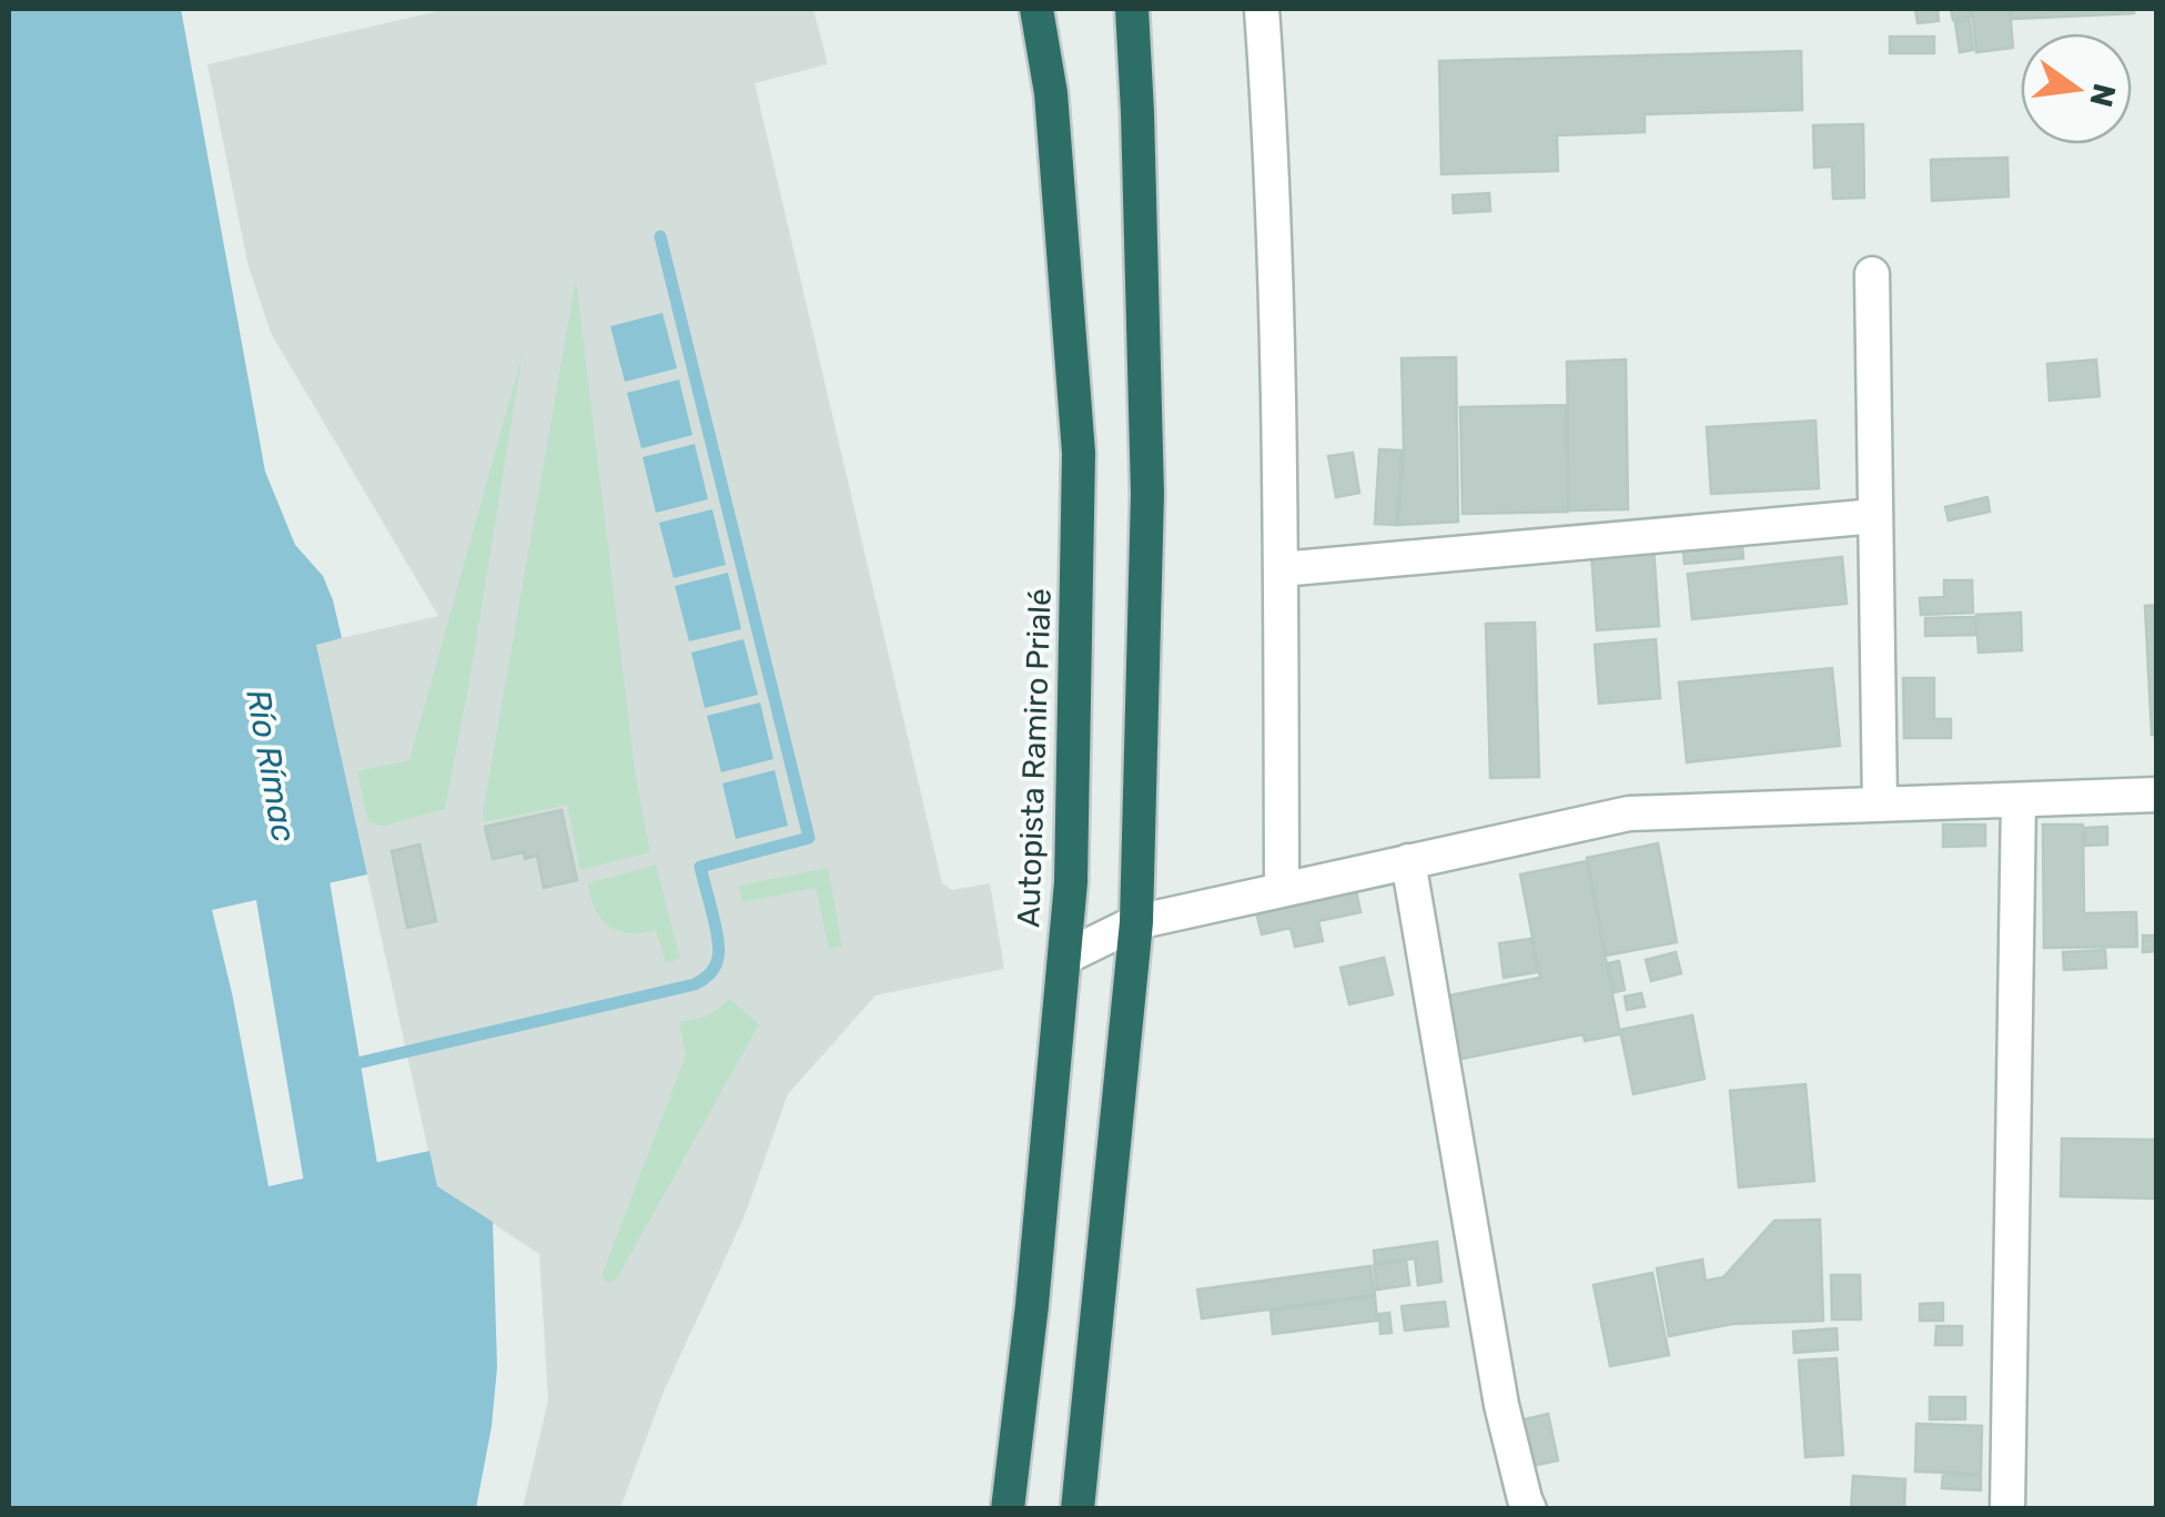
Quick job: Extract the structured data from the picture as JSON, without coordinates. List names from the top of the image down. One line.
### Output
{"streets":{"highway":["Autopista Ramiro Prialé"]},"water":["Río Rímac"],"north":"right"}
